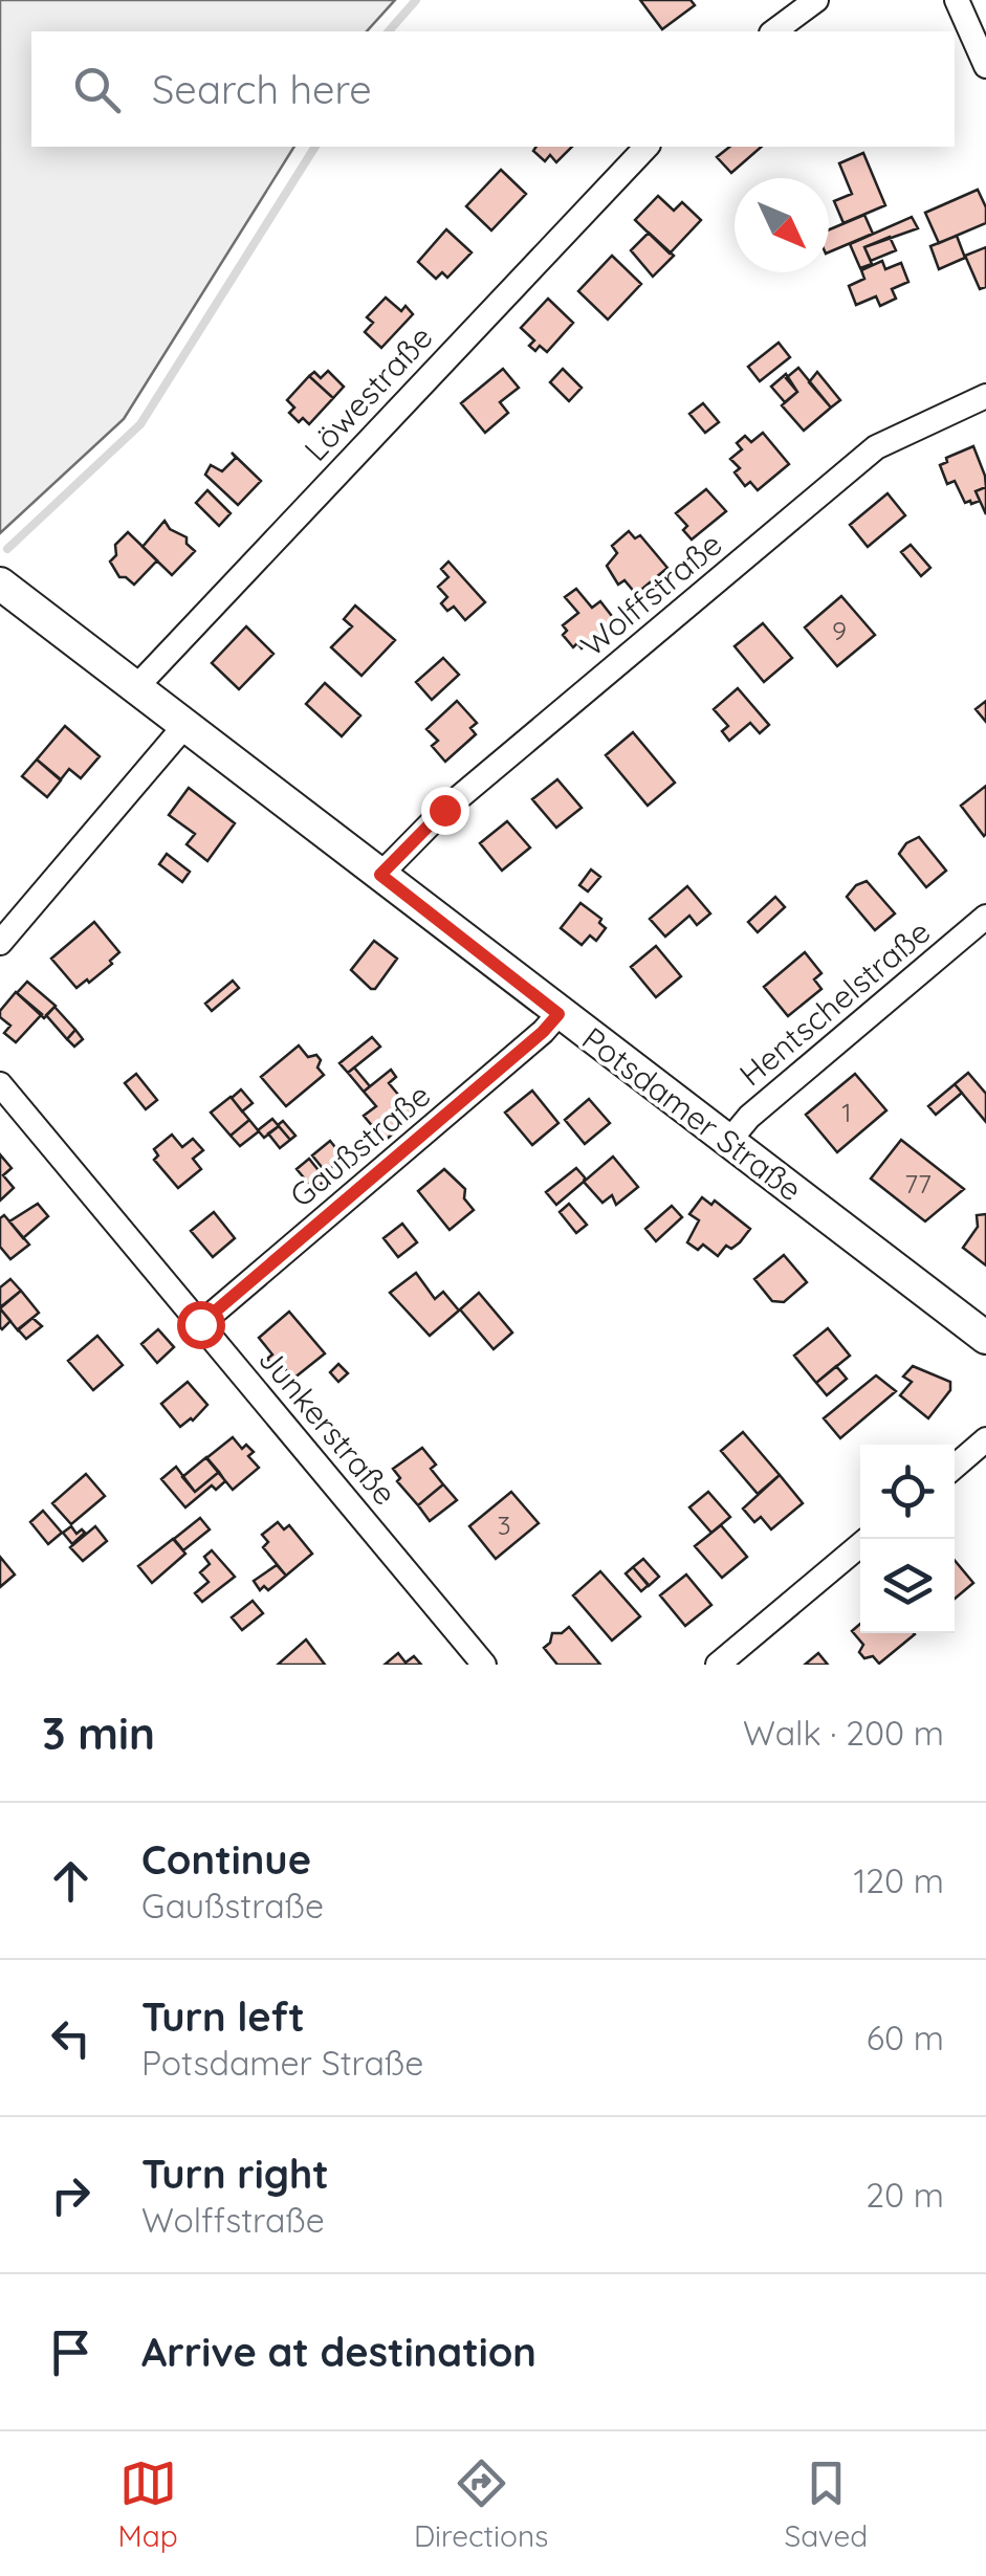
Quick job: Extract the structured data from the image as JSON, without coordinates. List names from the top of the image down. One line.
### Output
{"streets":{"street":["Löwestraße","Wolffstraße","Hentschelstraße","Potsdamer Straße","Gaußstraße","Junkerstraße"]},"crossings":[["Löwestraße","Potsdamer Straße"],["Wolffstraße","Potsdamer Straße"],["Hentschelstraße","Potsdamer Straße"],["Potsdamer Straße","Gaußstraße"],["Gaußstraße","Junkerstraße"]],"house_numbers":["9","1","77","3"],"north":"bottom right","page":{"search":"Search here","heading":["3 min","Walk · 200 m"],"list":[["Continue","Gaußstraße","120 m"],["Turn left","Potsdamer Straße","60 m"],["Turn right","Wolffstraße","20 m"],"Arrive at destination"],"nav":["Map","Directions","Saved"]}}
